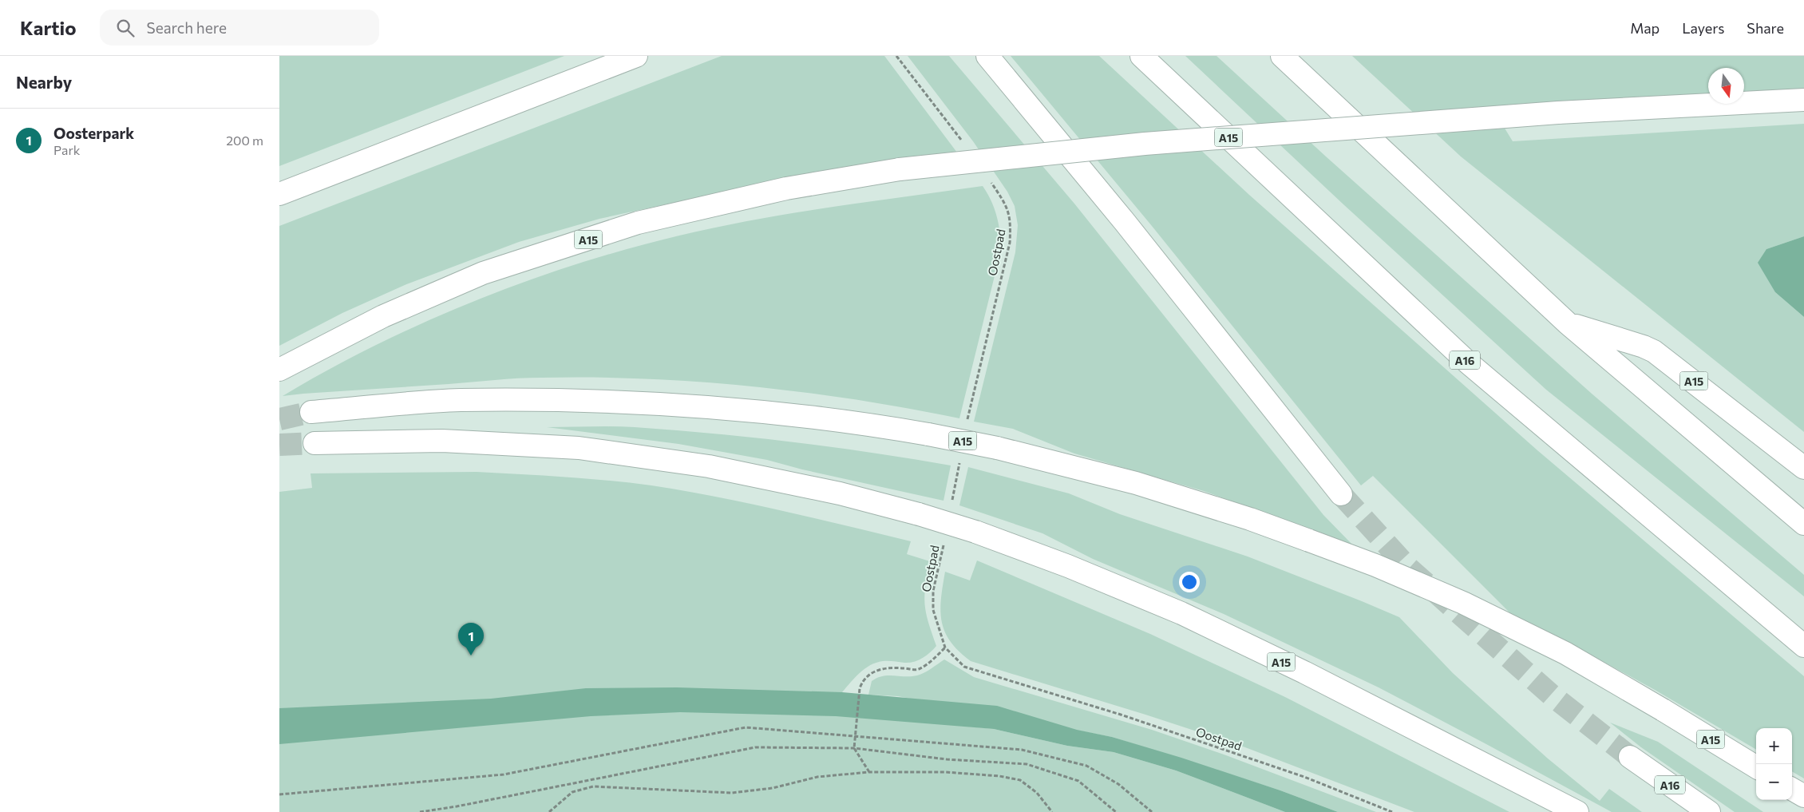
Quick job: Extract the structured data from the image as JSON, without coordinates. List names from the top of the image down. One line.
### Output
{"streets":{"highway":["A15","A16"],"path":["Oostpad"]},"north":"bottom","page":{"header":"Kartio","search":"Search here","nav":["Map","Layers","Share"],"heading":"Nearby","list":[{"mark":"1","name":"Oosterpark","note":"Park","value":"200 m"}],"pins":"1","map_buttons":["+","−"]}}
